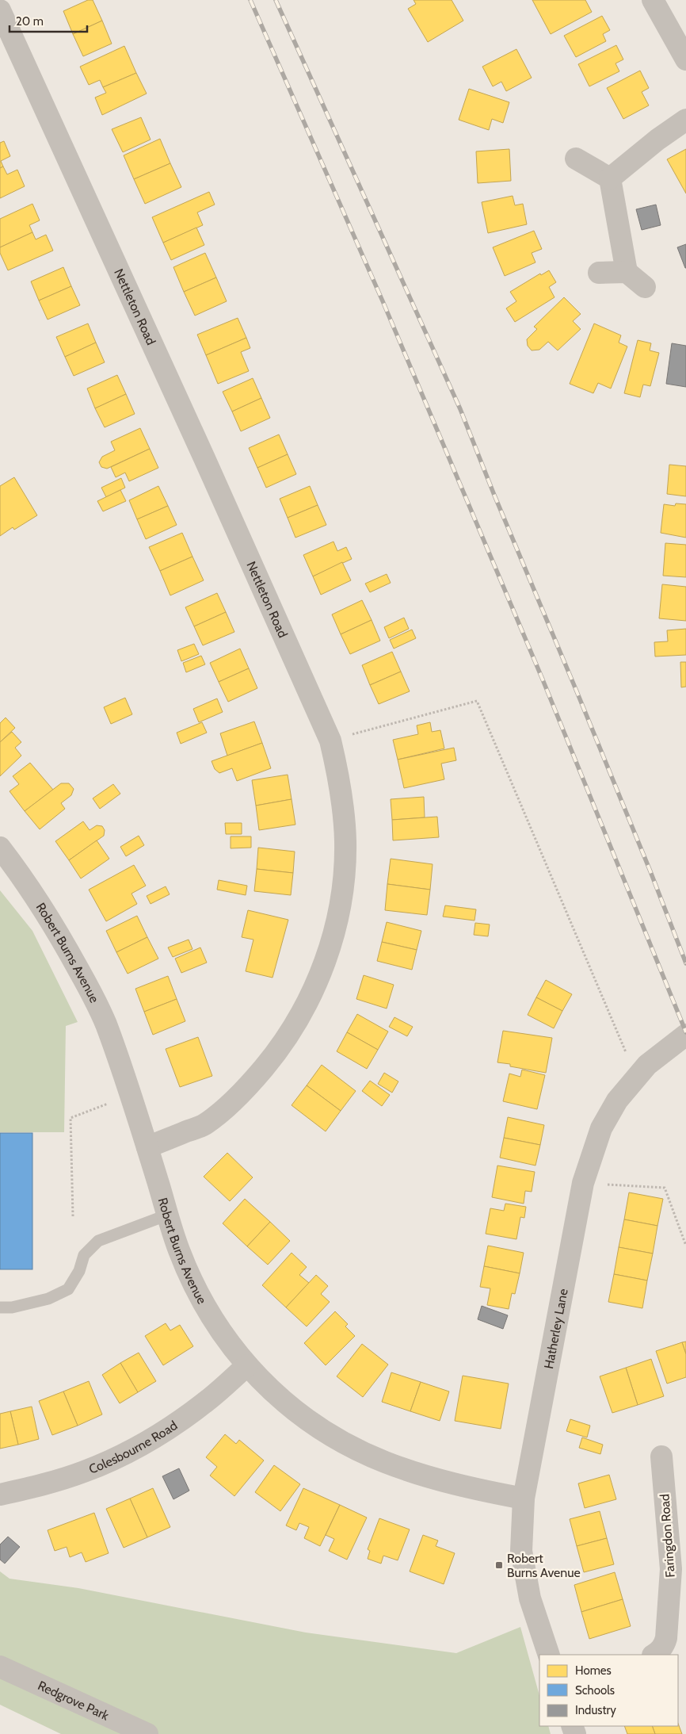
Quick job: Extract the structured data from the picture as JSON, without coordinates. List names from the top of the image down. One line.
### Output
{"streets":{"street":["Nettleton Road","Robert Burns Avenue","Hatherley Lane","Colesbourne Road","Faringdon Road","Redgrove Park"]},"crossings":[["Nettleton Road","Robert Burns Avenue"],["Robert Burns Avenue","Hatherley Lane"],["Robert Burns Avenue","Colesbourne Road"]],"places":{"transit":["Robert Burns Avenue"]},"legend":["Homes","Schools","Industry"],"scale_bar":"20 m"}
